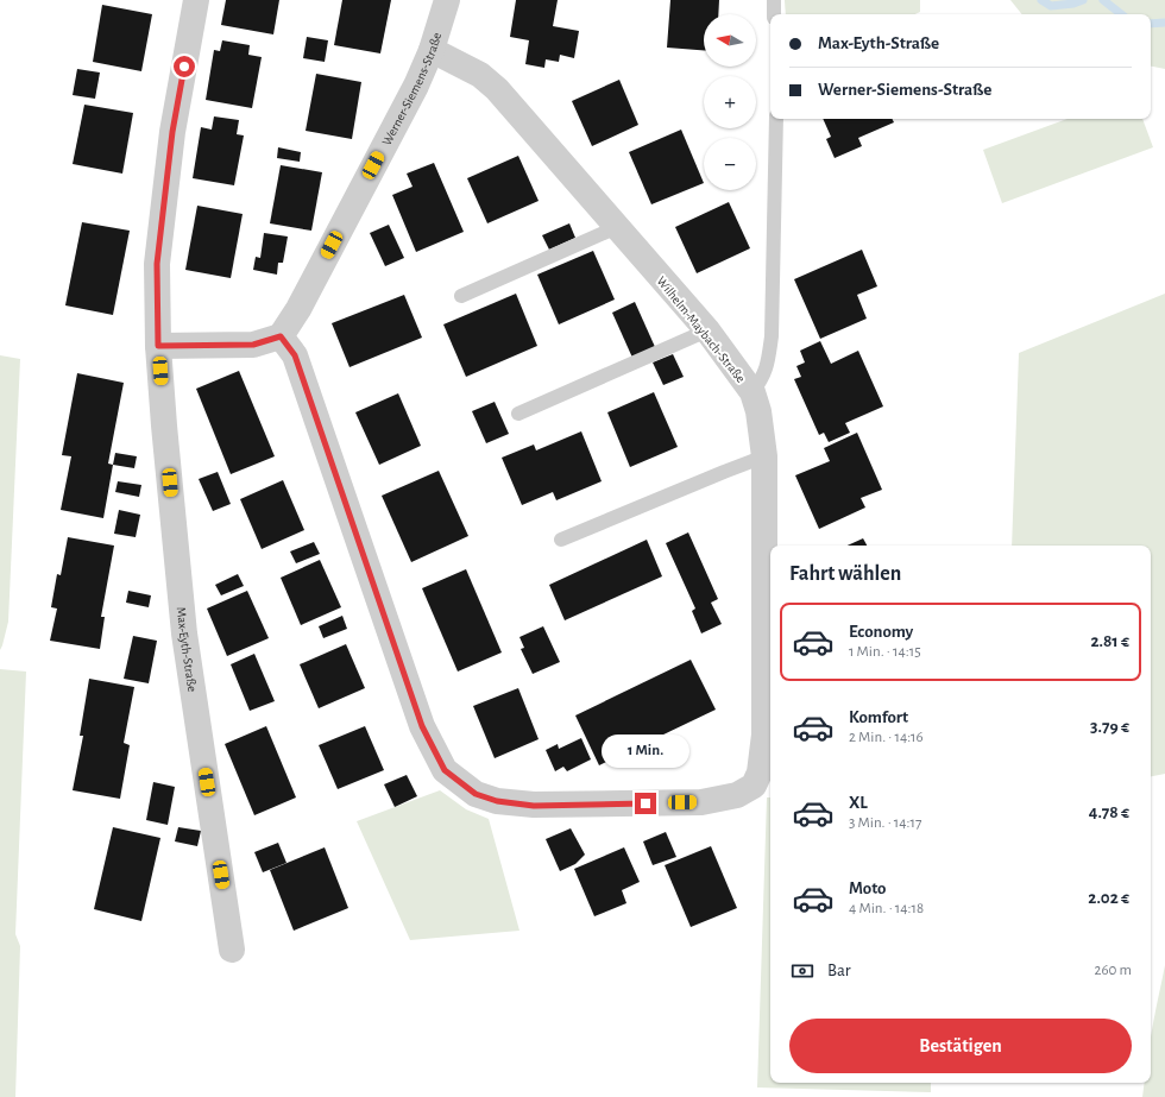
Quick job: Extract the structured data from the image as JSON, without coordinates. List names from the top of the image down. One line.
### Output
{"streets":{"street":["Werner-Siemens-Straße","Wilhelm-Maybach-Straße","Max-Eyth-Straße"]},"crossings":[["Werner-Siemens-Straße","Wilhelm-Maybach-Straße"]],"north":"left","page":{"map_buttons":["+","−"],"banner":["Max-Eyth-Straße","Werner-Siemens-Straße"],"heading":"Fahrt wählen","list":[{"name":"Economy","note":"1 Min. · 14:15","value":"2.81 €"},{"name":"Komfort","note":"2 Min. · 14:16","value":"3.79 €"},{"name":"XL","note":"3 Min. · 14:17","value":"4.78 €"},{"name":"Moto","note":"4 Min. · 14:18","value":"2.02 €"}],"bubble":"1 Min.","pay":["Bar","260 m"],"buttons":"Bestätigen"}}
